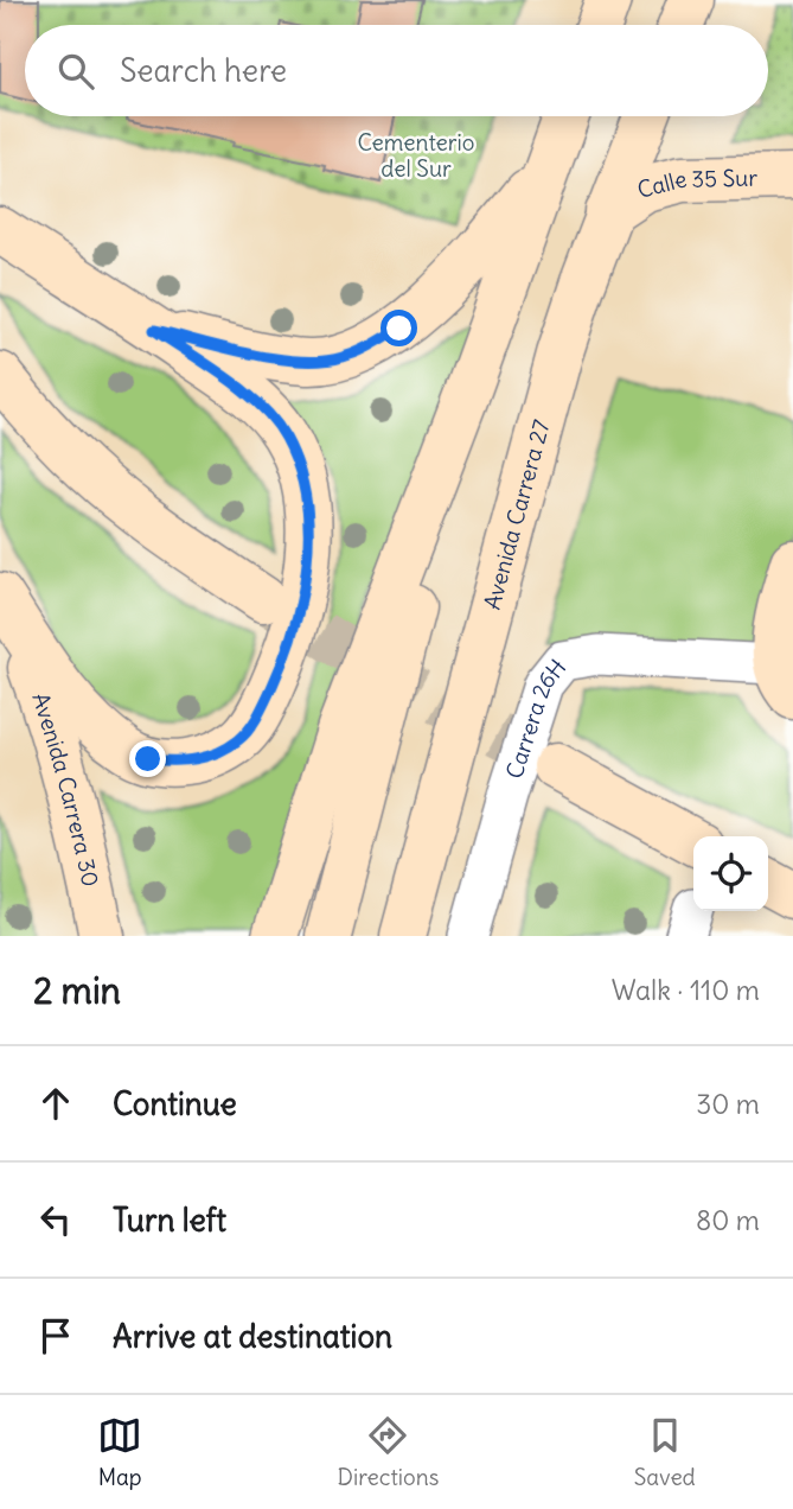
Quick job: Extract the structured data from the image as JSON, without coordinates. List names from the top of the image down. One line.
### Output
{"streets":{"main road":["Calle 35 Sur","Avenida Carrera 27","Avenida Carrera 30"],"street":["Carrera 26H"]},"crossings":[["Calle 35 Sur","Avenida Carrera 27"]],"parks":["Cementerio del Sur"],"page":{"search":"Search here","heading":["2 min","Walk · 110 m"],"list":[["Continue","30 m"],["Turn left","80 m"],"Arrive at destination"],"nav":["Map","Directions","Saved"]}}
